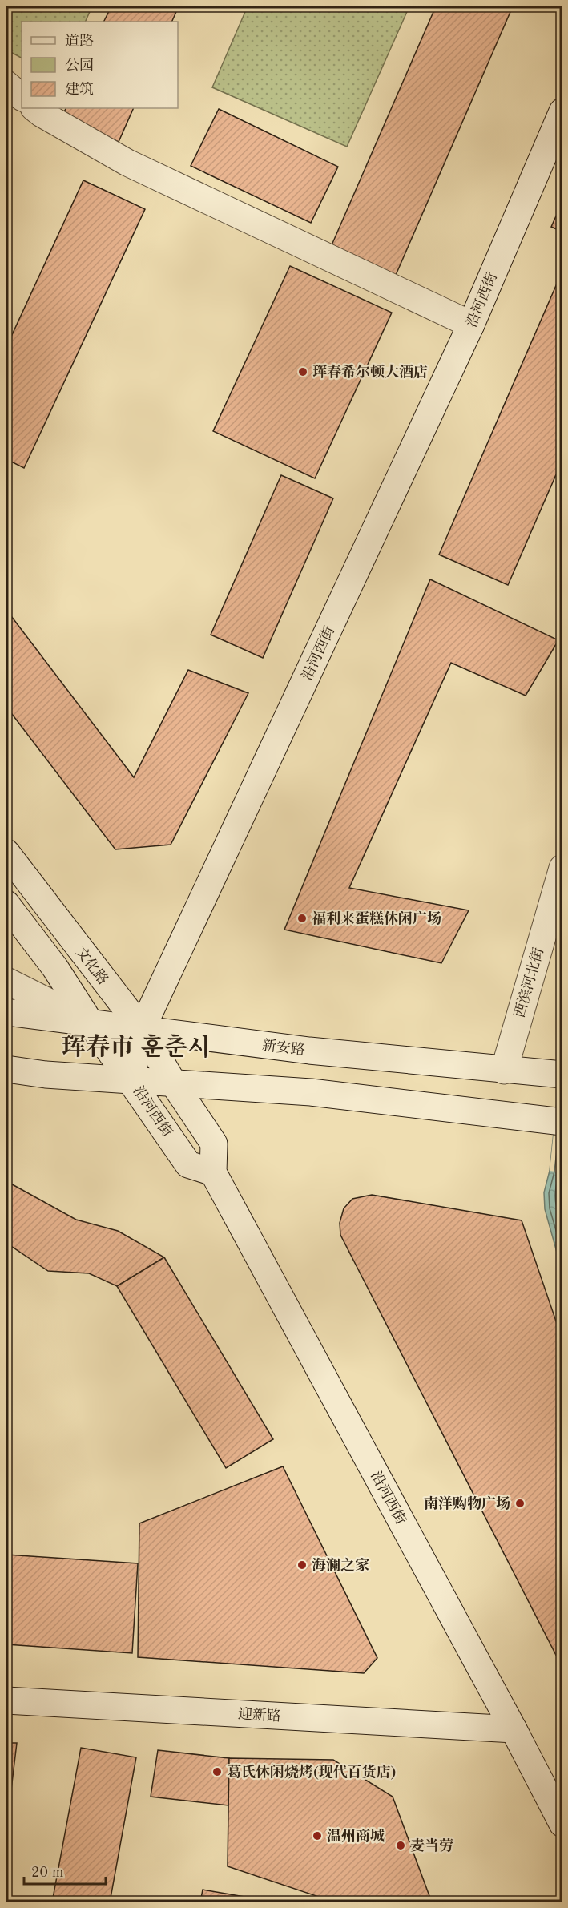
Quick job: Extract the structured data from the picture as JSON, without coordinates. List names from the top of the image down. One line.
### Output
{"streets":{"main road":["沿河西街","文化路","西滨河北街","新安路","迎新路"]},"crossings":[["沿河西街","文化路"],["沿河西街","新安路"],["沿河西街","迎新路"],["文化路","新安路"],["西滨河北街","新安路"]],"districts":["珲春市 훈춘시"],"places":["珲春希尔顿大酒店","福利来蛋糕休闲广场","南洋购物广场","海澜之家","葛氏休闲烧烤(现代百货店)","温州商城","麦当劳"],"legend":["道路","公园","建筑"],"scale_bar":"20 m"}
